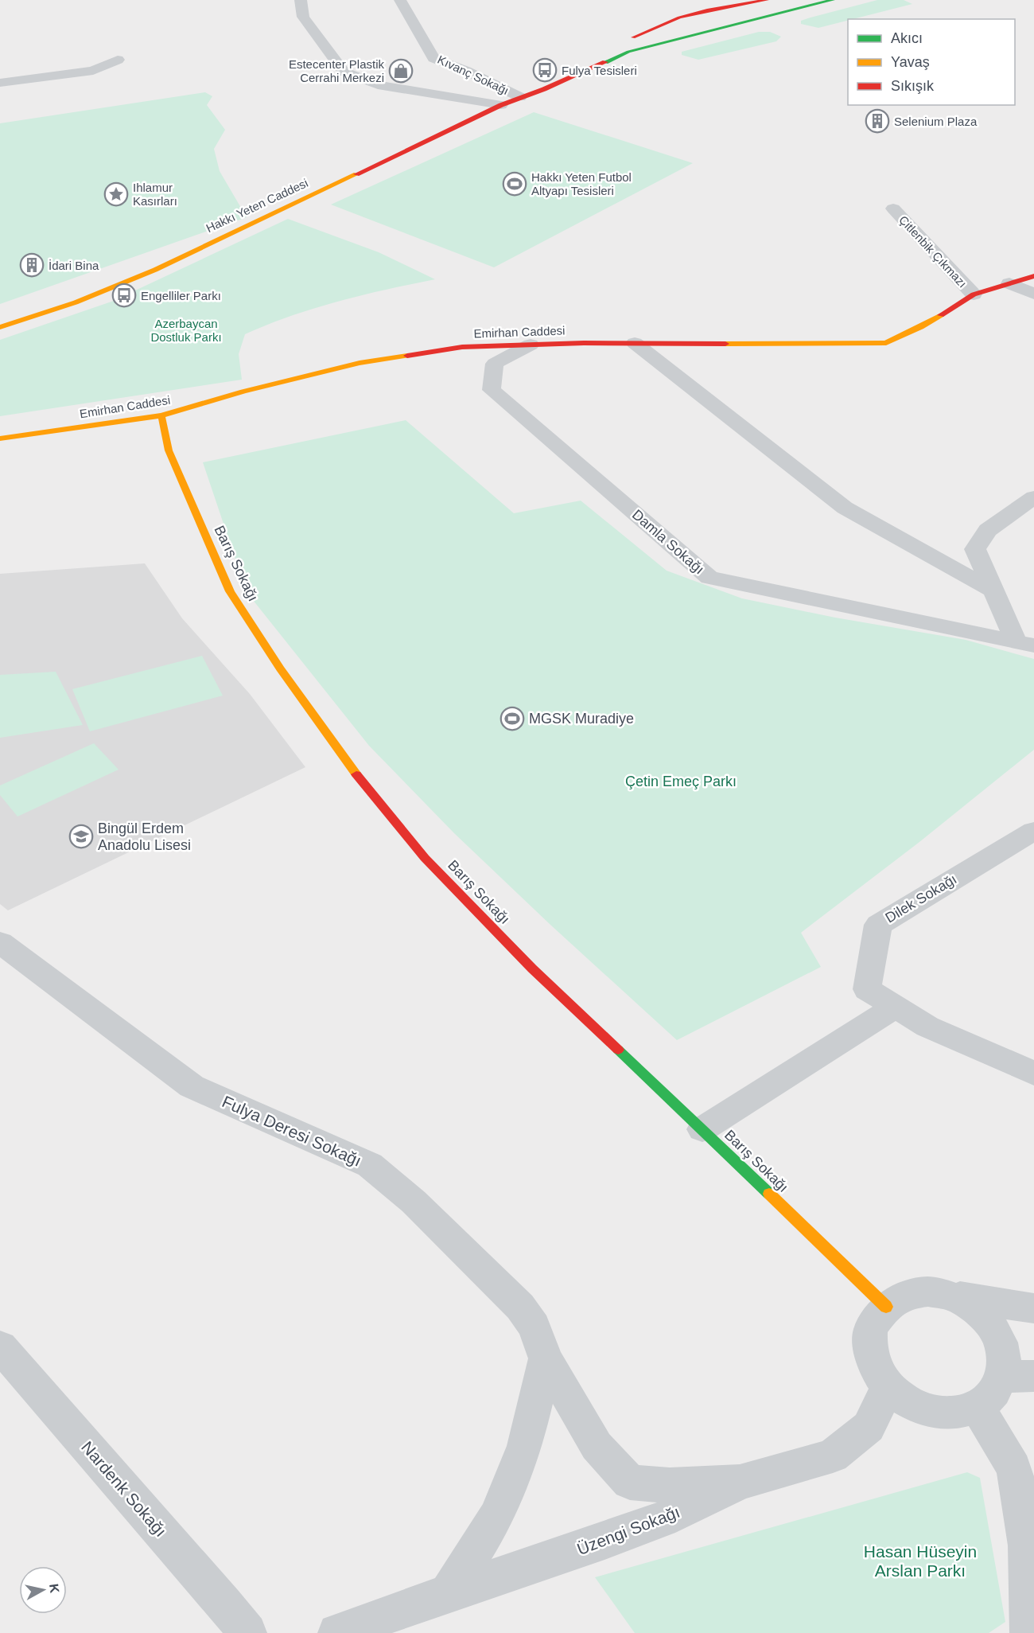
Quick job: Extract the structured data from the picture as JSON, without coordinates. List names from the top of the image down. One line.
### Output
{"streets":{"main road":["Hakkı Yeten Caddesi","Emirhan Caddesi","Barış Sokağı"],"street":["Kıvanç Sokağı","Çitlenbik Çıkmazı","Damla Sokağı","Dilek Sokağı","Fulya Deresi Sokağı","Nardenk Sokağı","Üzengi Sokağı"]},"crossings":[["Kıvanç Sokağı","Hakkı Yeten Caddesi"],["Çitlenbik Çıkmazı","Emirhan Caddesi"],["Emirhan Caddesi","Damla Sokağı"],["Emirhan Caddesi","Barış Sokağı"],["Barış Sokağı","Üzengi Sokağı"],["Fulya Deresi Sokağı","Üzengi Sokağı"]],"parks":["Azerbaycan Dostluk Parkı","Çetin Emeç Parkı","Hasan Hüseyin Arslan Parkı"],"places":{"bus stop":["Fulya Tesisleri","Engelliler Parkı"],"shop":["Estecenter Plastik Cerrahi Merkezi"],"building":["Selenium Plaza","İdari Bina"],"sports":["Hakkı Yeten Futbol Altyapı Tesisleri","MGSK Muradiye"],"place":["Ihlamur Kasırları"],"school or university":["Bingül Erdem Anadolu Lisesi"]},"legend":["Akıcı","Yavaş","Sıkışık"],"north":"right"}
